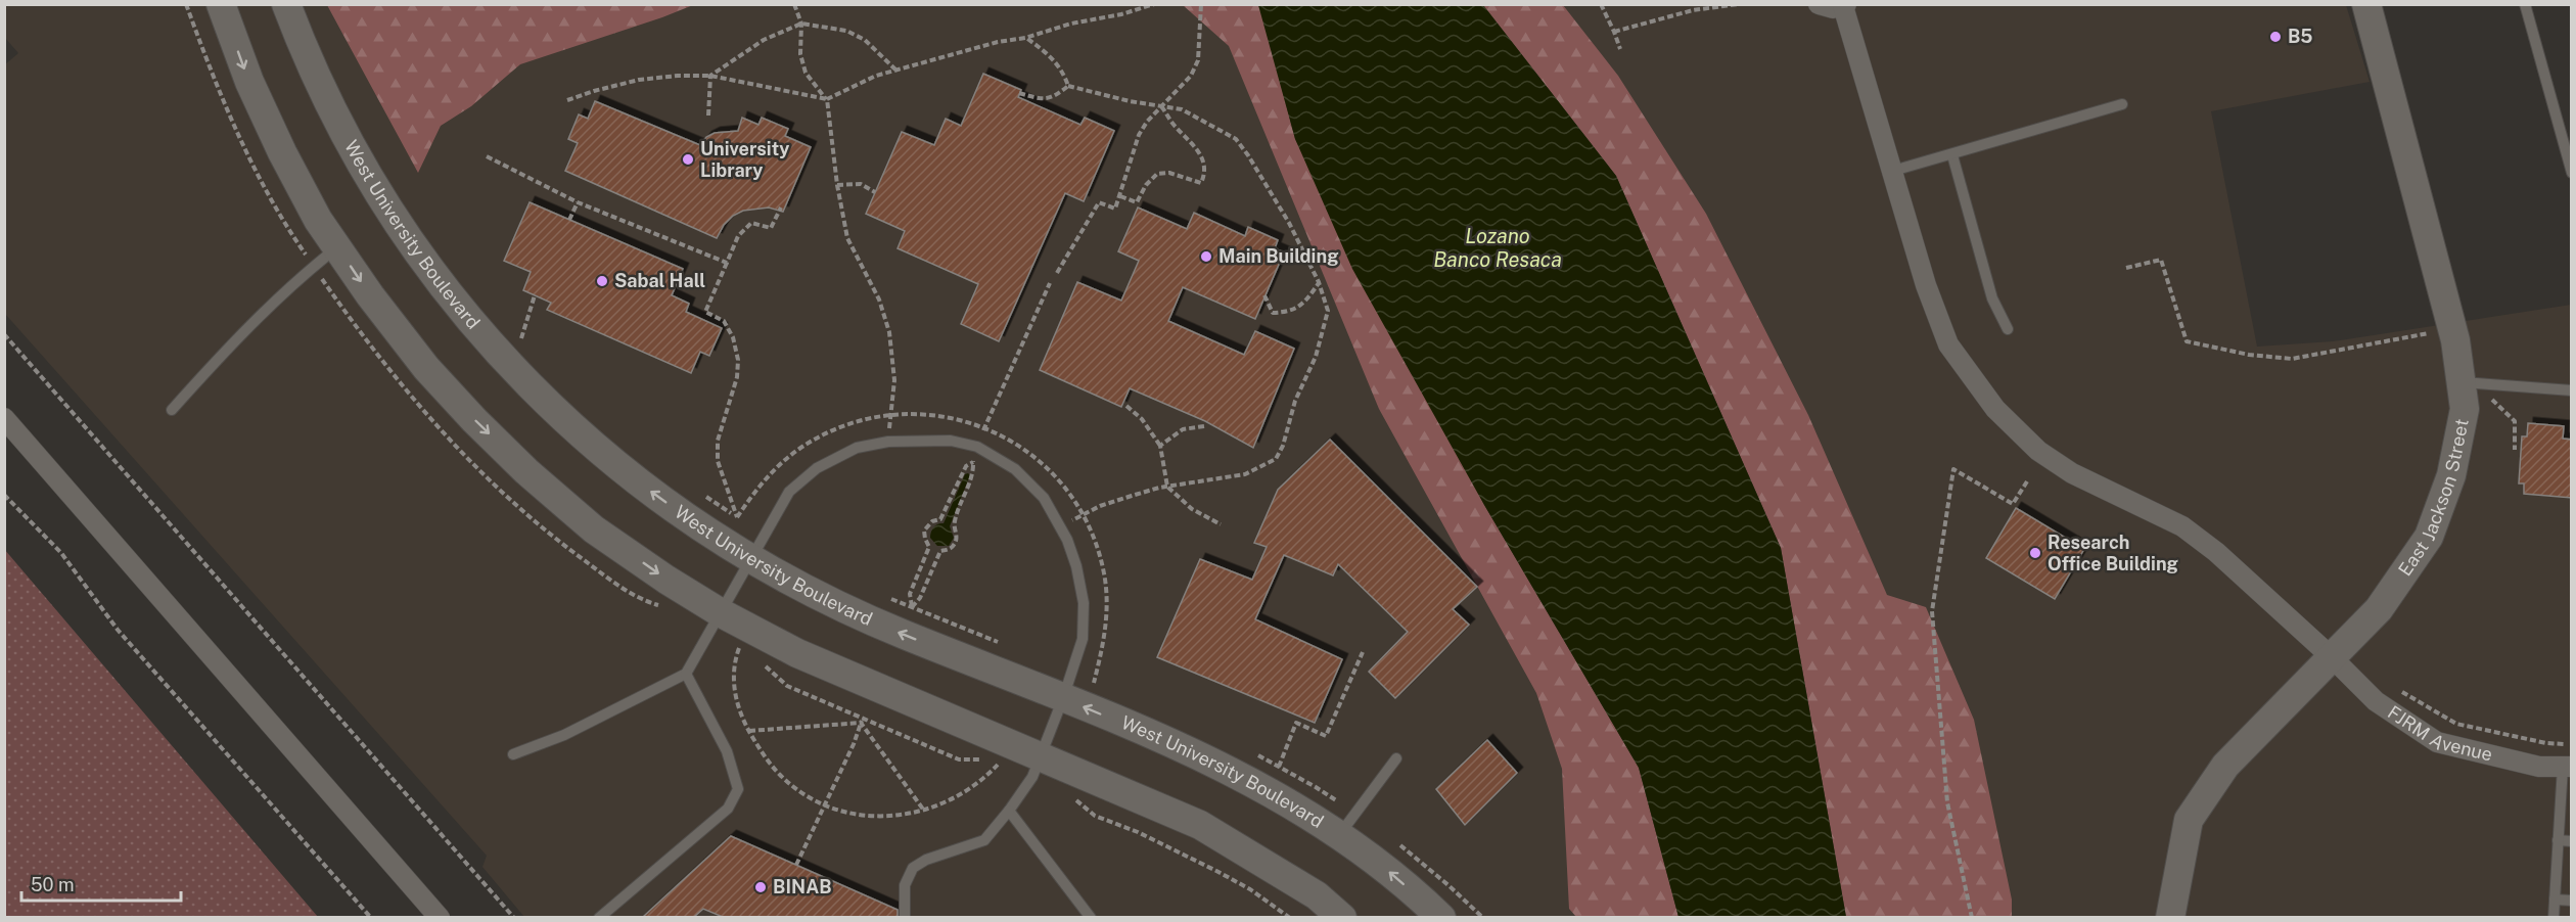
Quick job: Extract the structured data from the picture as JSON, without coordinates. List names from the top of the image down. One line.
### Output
{"streets":{"main road":["West University Boulevard","East Jackson Street"],"street":["FJRM Avenue"]},"crossings":[["East Jackson Street","FJRM Avenue"]],"water":["Lozano Banco Resaca"],"places":["B5","University Library","Main Building","Sabal Hall","Research Office Building","BINAB"],"scale_bar":"50 m"}
